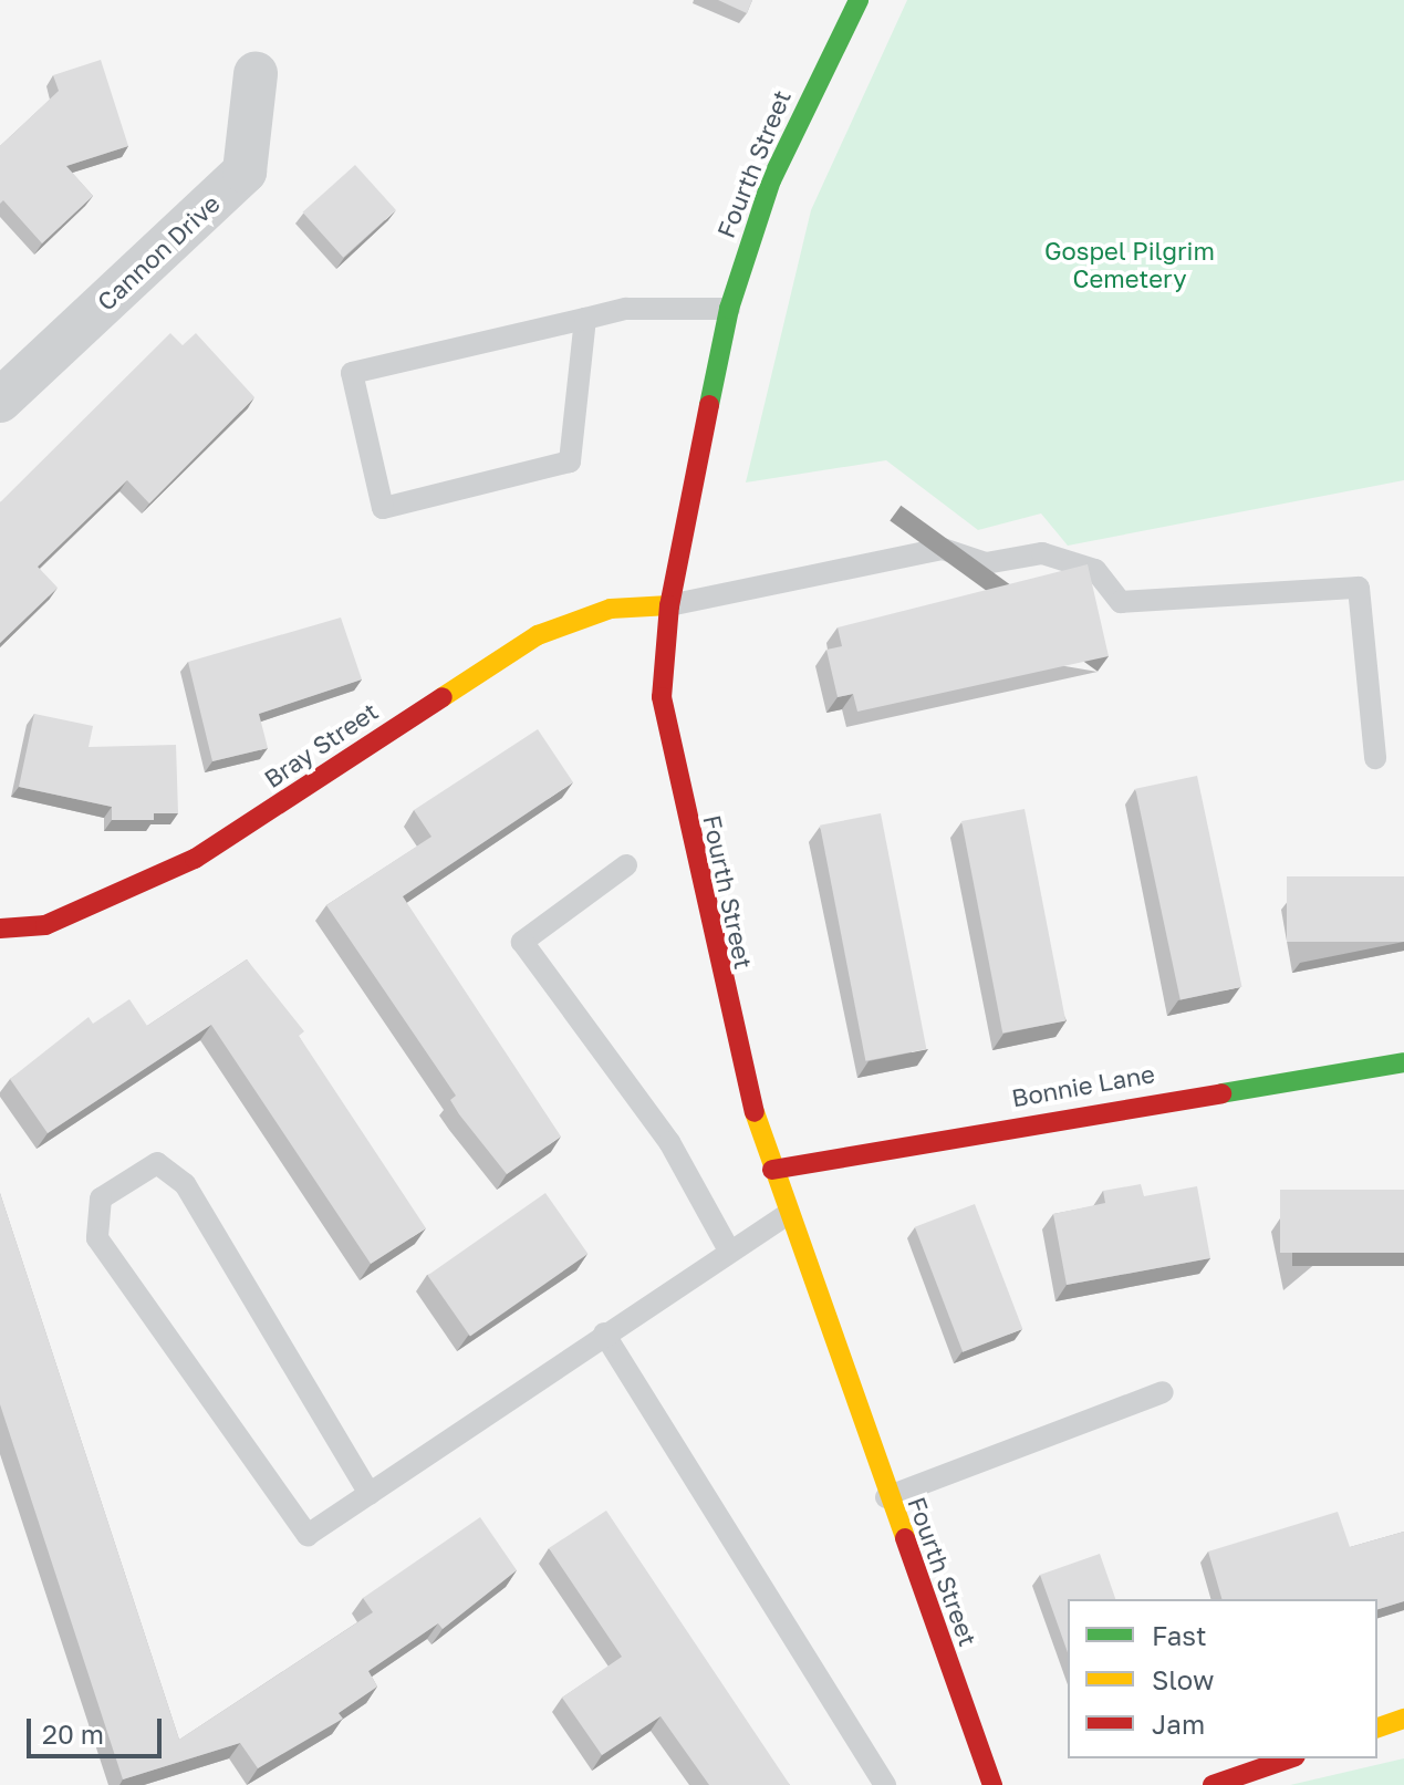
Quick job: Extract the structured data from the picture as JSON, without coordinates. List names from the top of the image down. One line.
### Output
{"streets":{"street":["Fourth Street","Cannon Drive","Bray Street","Bonnie Lane"]},"crossings":[["Fourth Street","Bray Street"],["Fourth Street","Bonnie Lane"]],"parks":["Gospel Pilgrim Cemetery"],"legend":["Fast","Slow","Jam"],"scale_bar":"20 m"}
